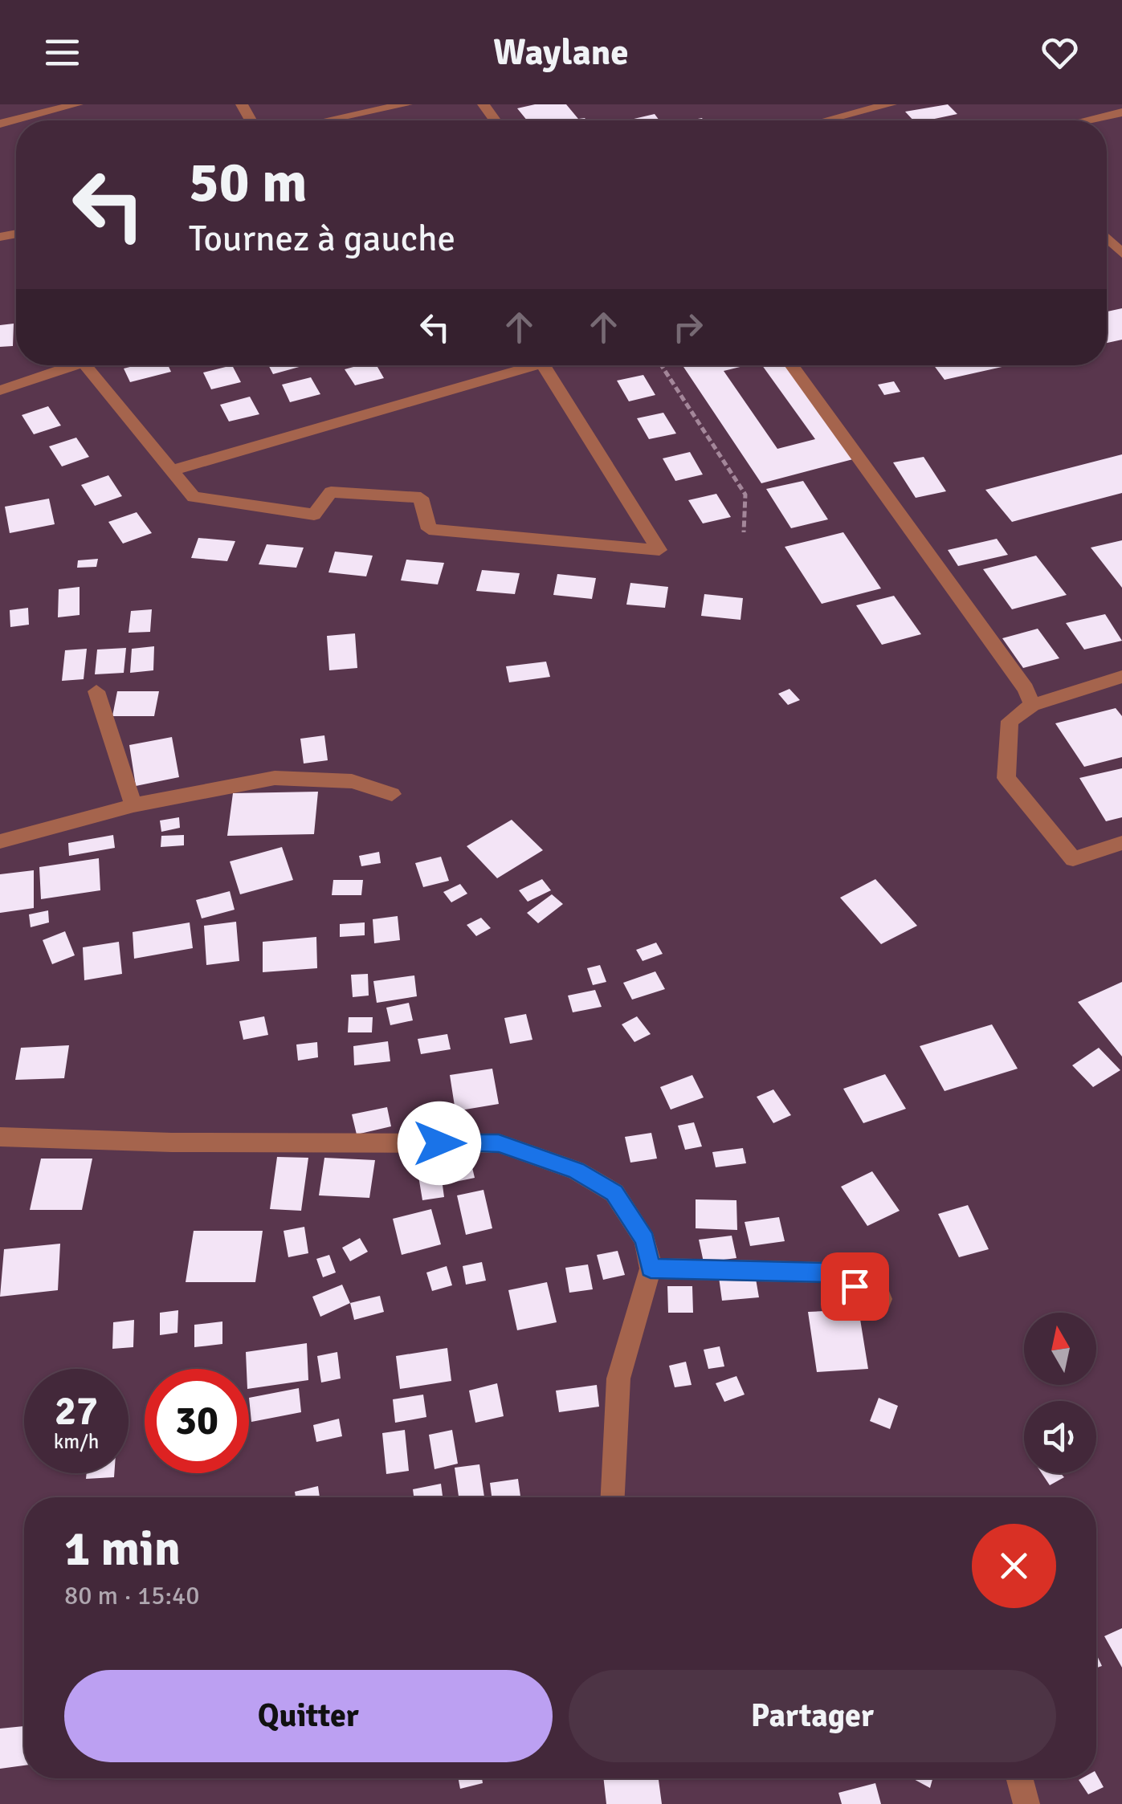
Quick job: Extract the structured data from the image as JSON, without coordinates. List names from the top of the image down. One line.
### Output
{"north":"top","page":{"header":"Waylane","turn":["50 m","Tournez à gauche"],"speed":"27 km/h","limit":"30","heading":["1 min","80 m · 15:40"],"buttons":["Quitter","Partager"]}}
